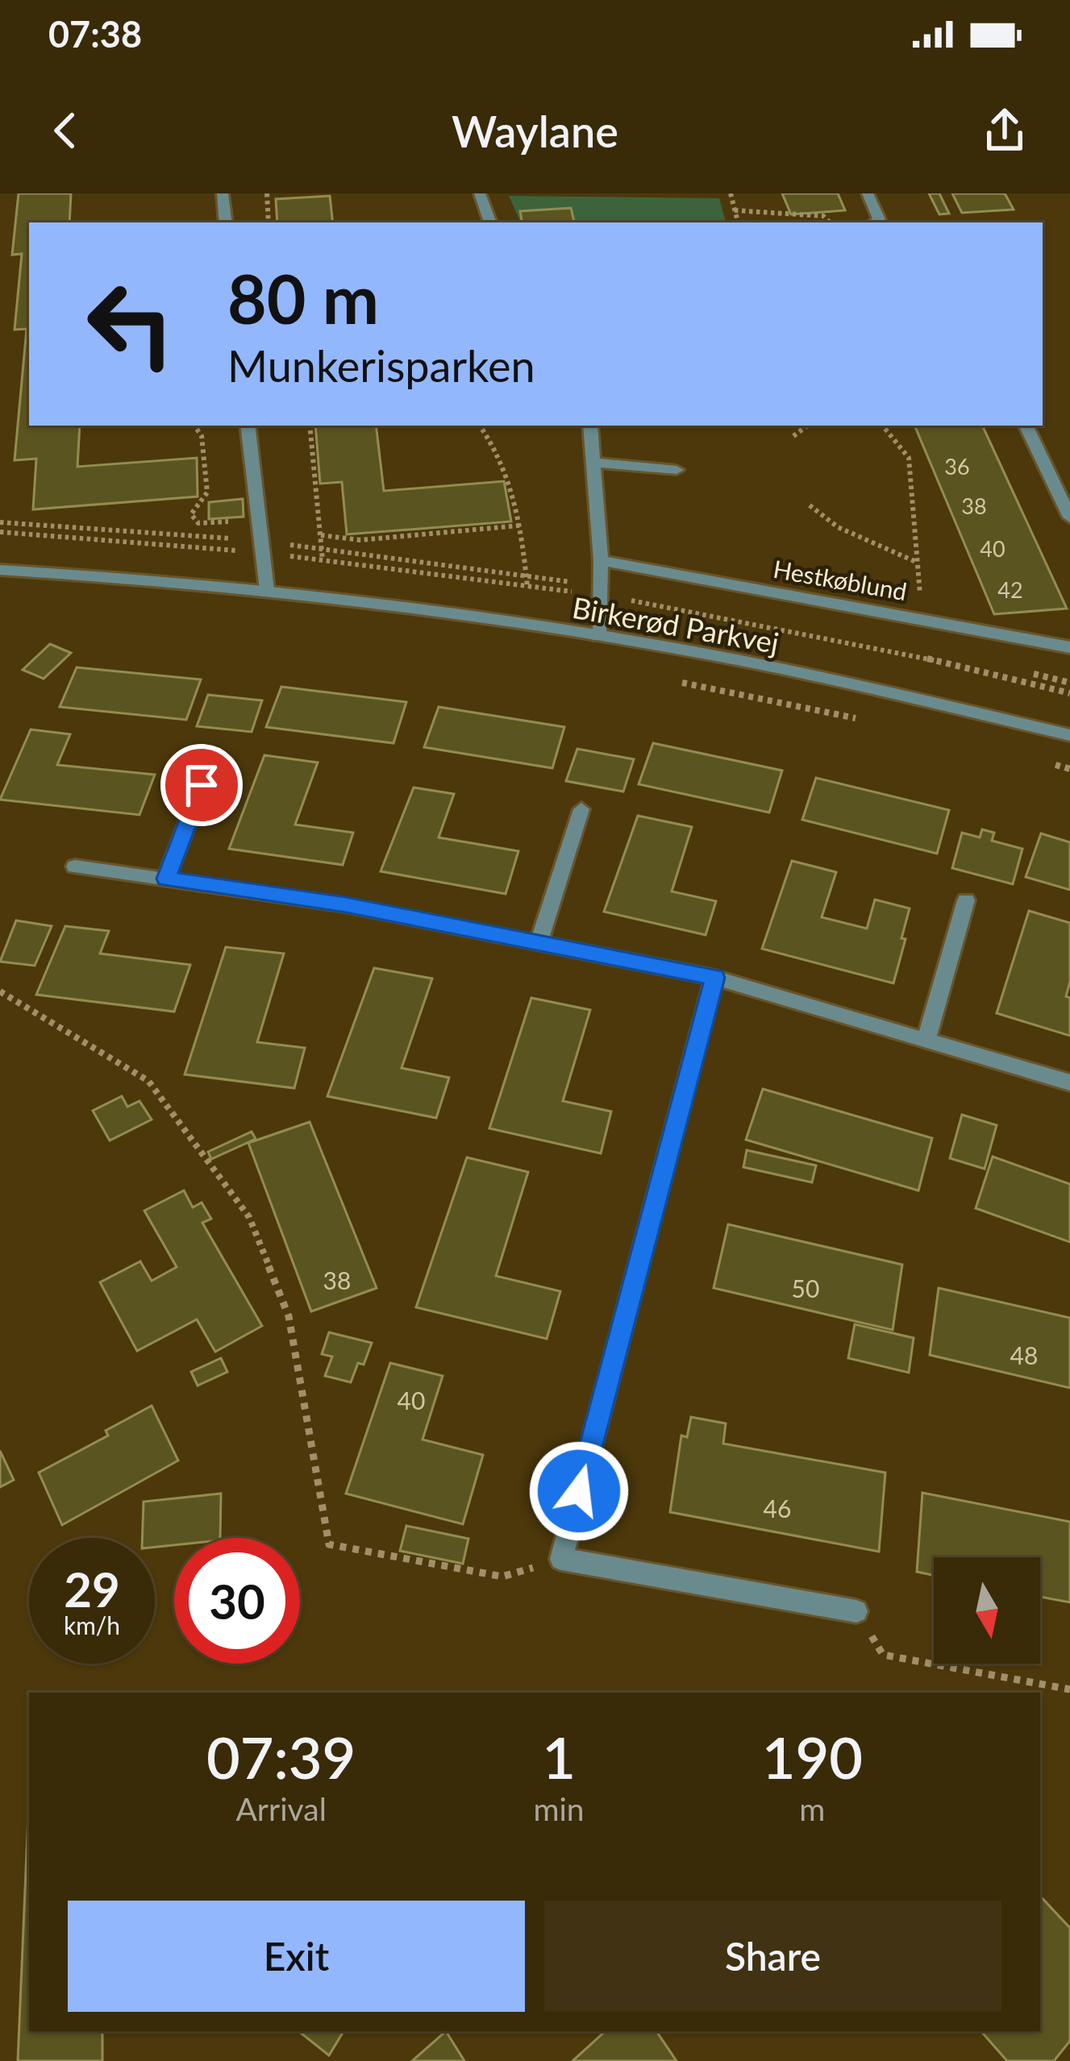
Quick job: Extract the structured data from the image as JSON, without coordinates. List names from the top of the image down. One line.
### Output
{"streets":{"street":["Hestkøblund","Birkerød Parkvej"]},"house_numbers":["36","38","40","42","38","50","48","40","46"],"north":"bottom","page":{"status":"07:38","header":"Waylane","turn":["80 m","Munkerisparken"],"speed":"29 km/h","limit":"30","eta":["07:39","Arrival","1","min","190","m"],"buttons":["Exit","Share"]}}
